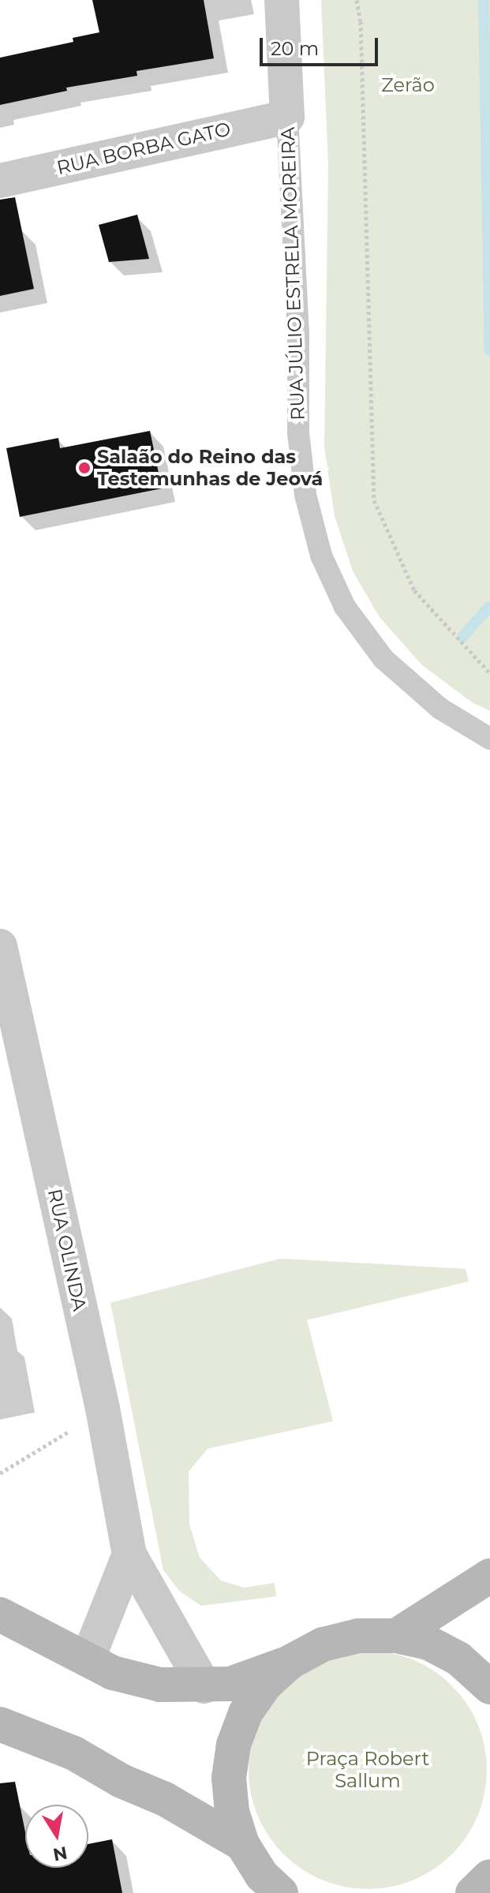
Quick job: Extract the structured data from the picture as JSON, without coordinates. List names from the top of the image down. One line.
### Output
{"streets":{"street":["RUA BORBA GATO","RUA JÚLIO ESTRELA MOREIRA","RUA OLINDA"]},"crossings":[["RUA BORBA GATO","RUA JÚLIO ESTRELA MOREIRA"]],"parks":["Zerão","Praça Robert Sallum"],"places":["Salaão do Reino das Testemunhas de Jeová"],"scale_bar":"20 m","north":"bottom"}
